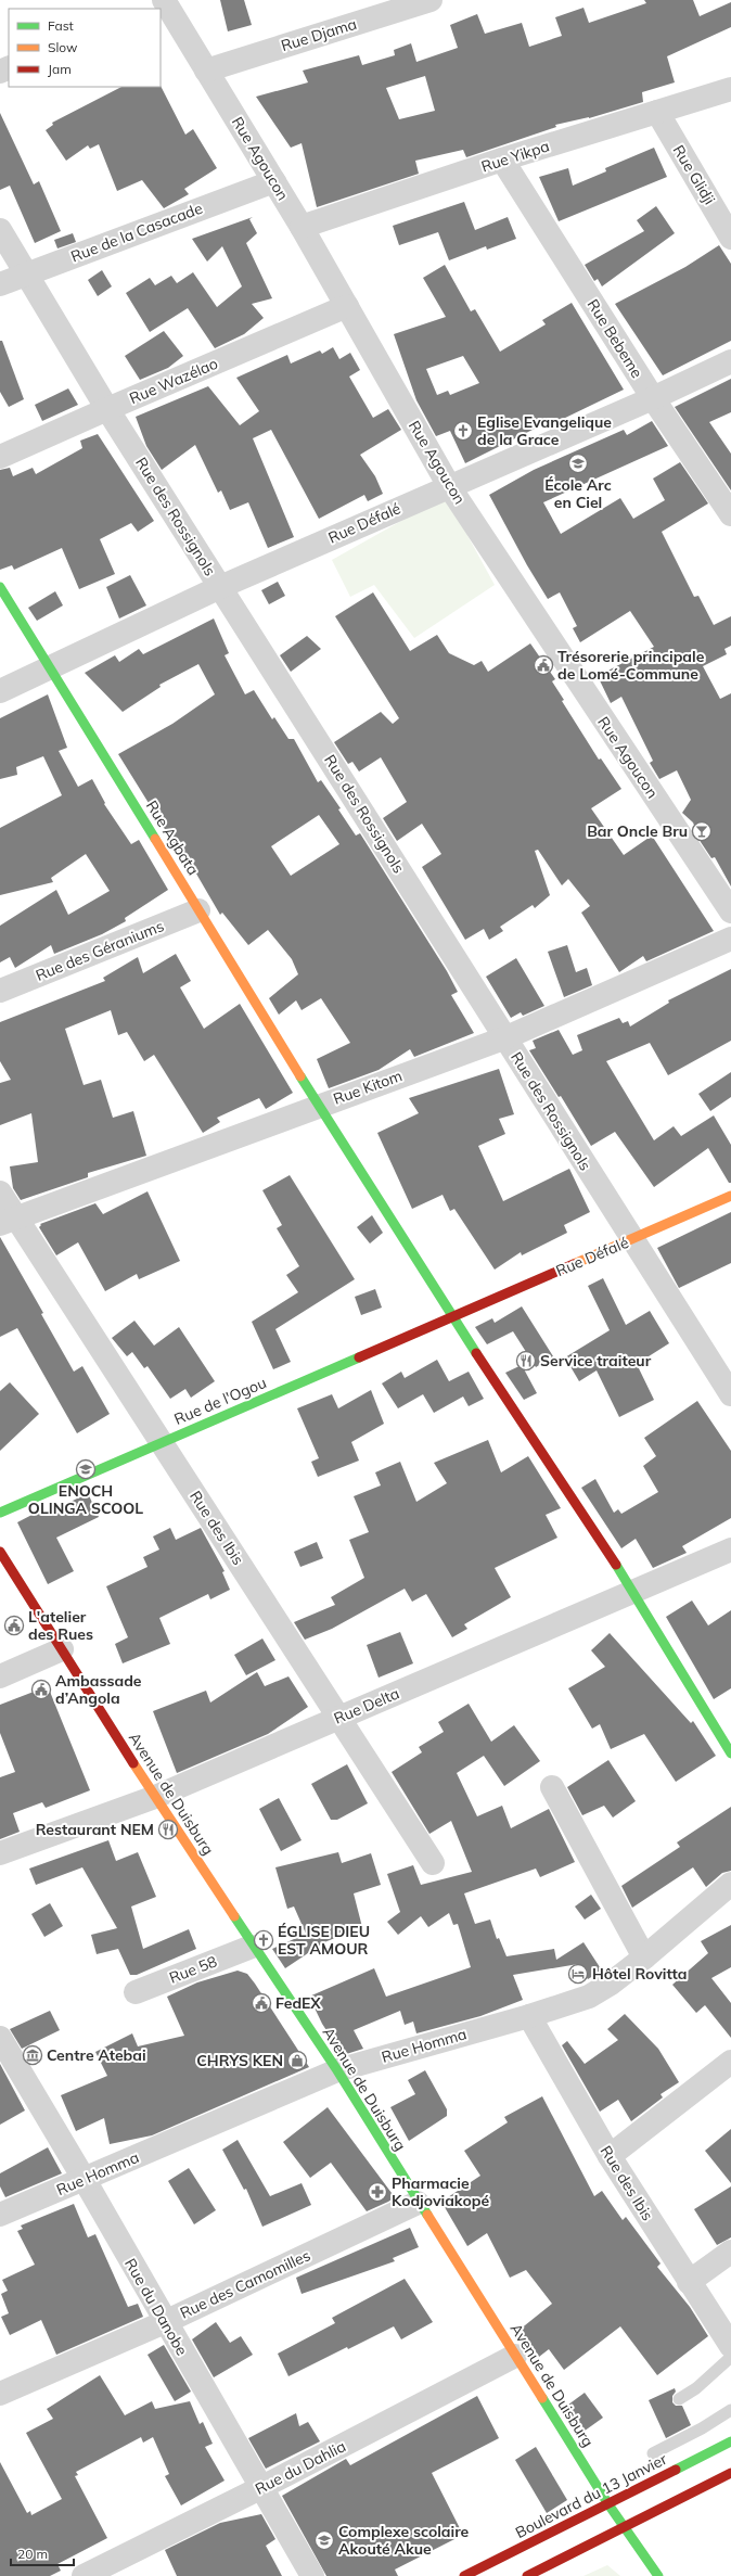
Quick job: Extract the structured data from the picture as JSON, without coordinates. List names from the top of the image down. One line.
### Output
{"streets":{"main road":["Rue Défalé","Rue Agbata","Rue de l'Ogou","Avenue de Duisburg","Boulevard du 13 Janvier"],"street":["Rue Djama","Rue Yikpa","Rue Agoucon","Rue Glidji","Rue de la Casacade","Rue Bebeme","Rue Wazélao","Rue des Rossignols","Rue des Géraniums","Rue Kitom","Rue des Ibis","Rue Delta","Rue 58","Rue Homma","Rue des Camomilles","Rue du Danobe","Rue du Dahlia"]},"crossings":[["Rue Djama","Rue Agoucon"],["Rue Yikpa","Rue Agoucon"],["Rue Yikpa","Rue Glidji"],["Rue Yikpa","Rue Bebeme"],["Rue Agoucon","Rue de la Casacade"],["Rue Agoucon","Rue Wazélao"],["Rue Agoucon","Rue Défalé"],["Rue de la Casacade","Rue des Rossignols"],["Rue Bebeme","Rue Défalé"],["Rue Wazélao","Rue des Rossignols"],["Rue des Rossignols","Rue Défalé"],["Rue des Rossignols","Rue Kitom"],["Rue Défalé","Rue Agbata"],["Rue Défalé","Rue de l'Ogou"],["Rue Agbata","Rue des Géraniums"],["Rue Agbata","Rue Kitom"],["Rue Agbata","Rue de l'Ogou"],["Rue Agbata","Rue Delta"],["Rue Kitom","Rue des Ibis"],["Rue de l'Ogou","Rue des Ibis"],["Rue des Ibis","Rue Delta"],["Rue des Ibis","Rue Homma"],["Rue Delta","Avenue de Duisburg"],["Avenue de Duisburg","Rue 58"],["Avenue de Duisburg","Rue Homma"],["Avenue de Duisburg","Rue des Camomilles"],["Avenue de Duisburg","Rue du Dahlia"],["Avenue de Duisburg","Boulevard du 13 Janvier"],["Rue Homma","Rue du Danobe"],["Rue des Camomilles","Rue du Danobe"],["Rue du Danobe","Rue du Dahlia"]],"places":{"church":["Eglise Evangelique de la Grace","ÉGLISE DIEU EST AMOUR"],"school or university":["École Arc en Ciel","ENOCH OLINGA SCOOL","Complexe scolaire Akouté Akue"],"public building":["Trésorerie principale de Lomé-Commune","L'atelier des Rues","Ambassade d’Angola","FedEX"],"bar":["Bar Oncle Bru"],"restaurant":["Service traiteur","Restaurant NEM"],"hotel":["Hôtel Rovitta"],"museum":["Centre Atebai"],"shop":["CHRYS KEN"],"pharmacy":["Pharmacie Kodjoviakopé"]},"legend":["Fast","Slow","Jam"],"scale_bar":"20 m"}
